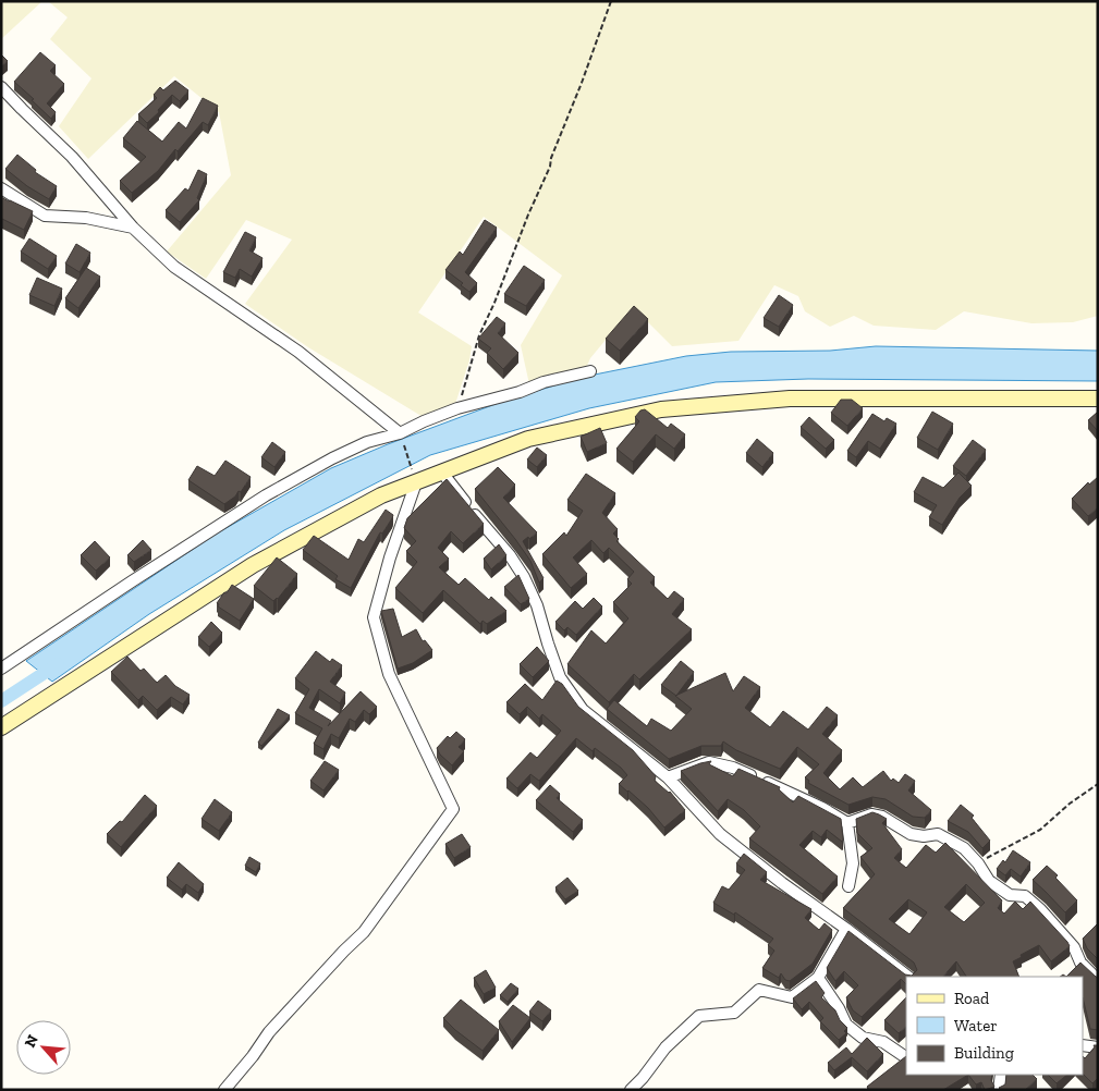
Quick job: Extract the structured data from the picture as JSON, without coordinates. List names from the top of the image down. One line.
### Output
{"legend":["Road","Water","Building"],"north":"top left"}
